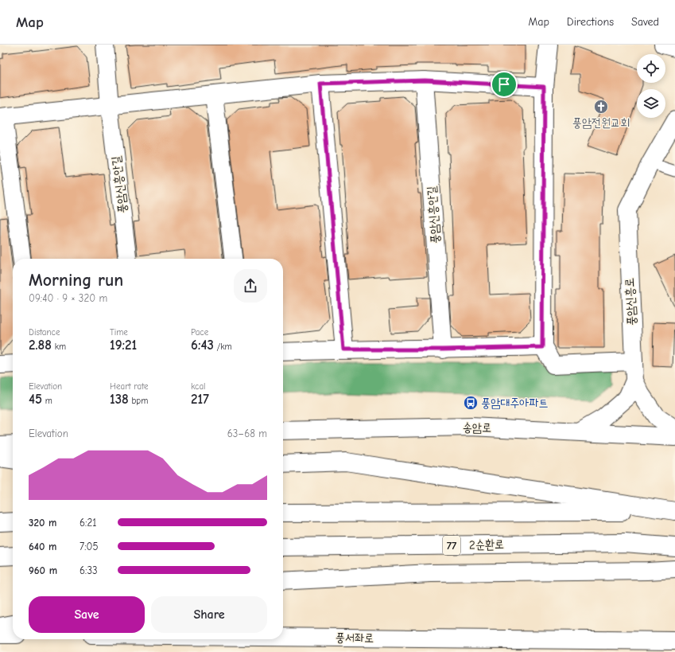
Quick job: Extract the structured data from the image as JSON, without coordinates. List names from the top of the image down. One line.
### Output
{"streets":{"main road":["풍암신흥안길","풍암신흥로","송암로","2순환로","77","풍서좌로"]},"places":{"church":["풍암전원교회"],"bus stop":["풍암대주아파트"]},"page":{"header":"Map","nav":["Map","Directions","Saved"],"heading":["Morning run","09:40 · 9 × 320 m"],"stats":[["Distance","2.88 km"],["Time","19:21"],["Pace","6:43 /km"],["Elevation","45 m"],["Heart rate","138 bpm"],["kcal","217"]],"chart":["Elevation","63–68 m"],"list":[{"name":"320 m","note":"6:21"},{"name":"640 m","note":"7:05"},{"name":"960 m","note":"6:33"}],"buttons":["Save","Share"]}}
